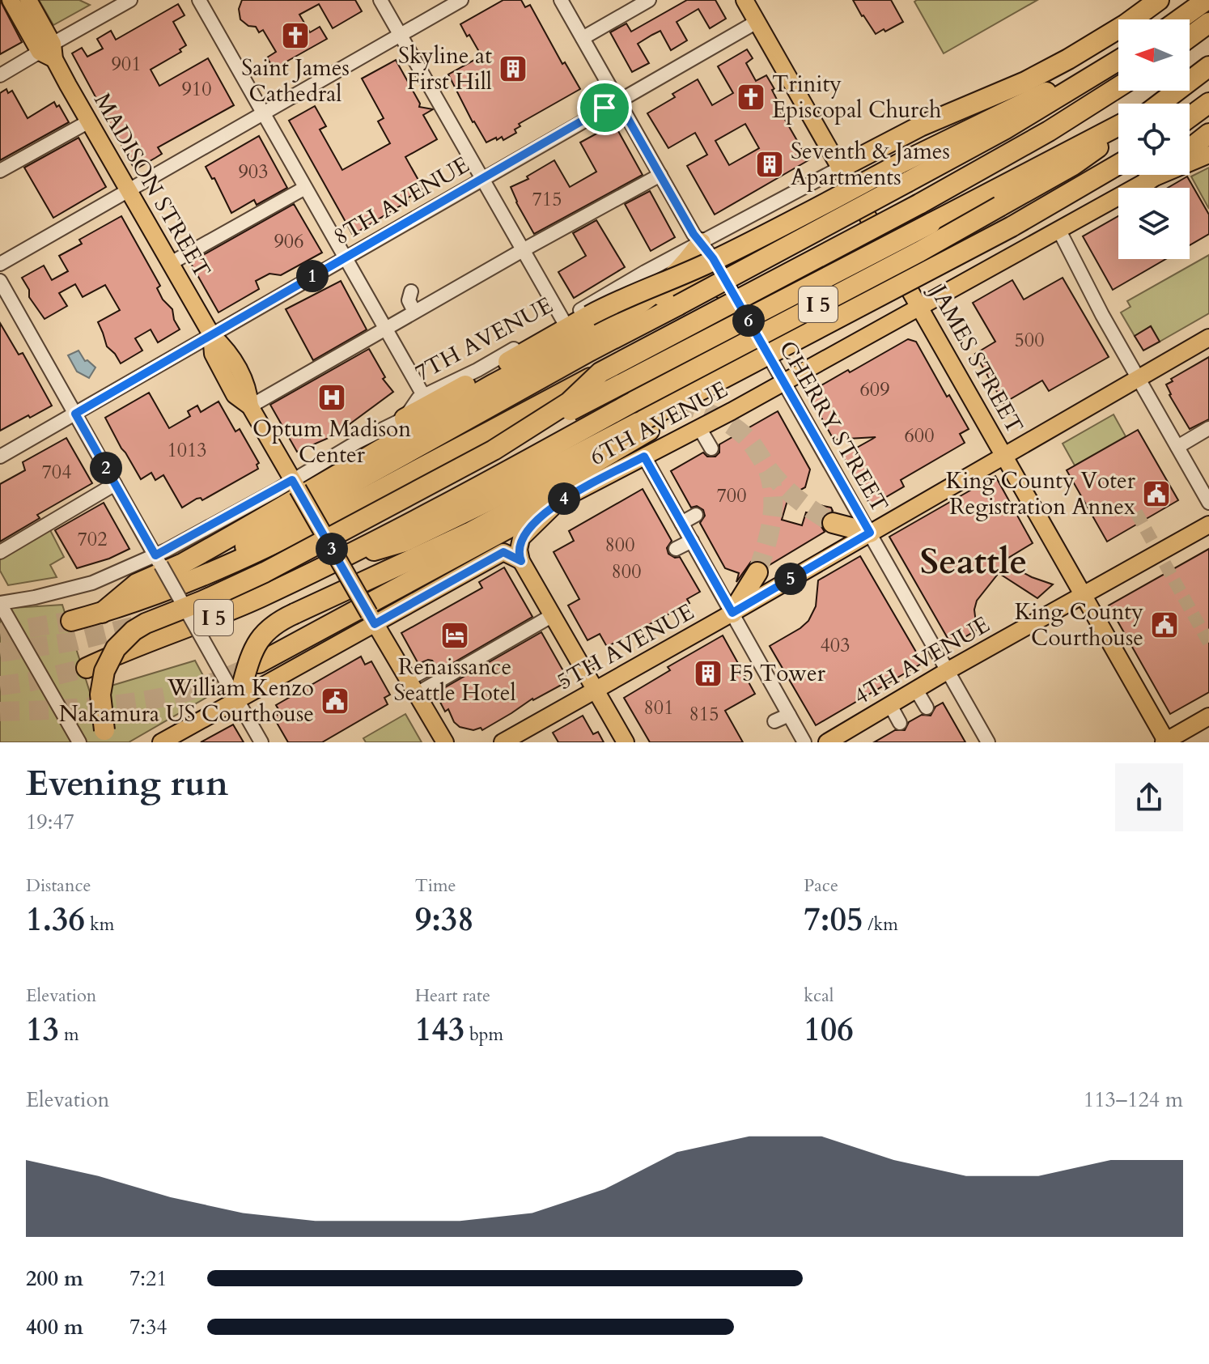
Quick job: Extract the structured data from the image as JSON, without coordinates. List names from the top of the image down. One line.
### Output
{"streets":{"highway":["I 5"],"main road":["MADISON STREET","JAMES STREET","6TH AVENUE","5TH AVENUE","4TH AVENUE"],"street":["8TH AVENUE","7TH AVENUE","CHERRY STREET"]},"crossings":[["MADISON STREET","8TH AVENUE"],["MADISON STREET","7TH AVENUE"],["8TH AVENUE","JAMES STREET"],["8TH AVENUE","CHERRY STREET"],["7TH AVENUE","JAMES STREET"],["7TH AVENUE","CHERRY STREET"],["JAMES STREET","6TH AVENUE"],["JAMES STREET","5TH AVENUE"],["JAMES STREET","4TH AVENUE"],["6TH AVENUE","CHERRY STREET"],["CHERRY STREET","5TH AVENUE"],["CHERRY STREET","4TH AVENUE"]],"districts":["Seattle"],"places":{"church":["Saint James Cathedral","Trinity Episcopal Church"],"building":["Skyline at First Hill","Seventh & James Apartments","F5 Tower"],"hospital":["Optum Madison Center"],"public building":["King County Voter Registration Annex","King County Courthouse","William Kenzo Nakamura US Courthouse"],"hotel":["Renaissance Seattle Hotel"]},"house_numbers":["901","910","903","715","906","500","609","600","1013","704","700","702","800","800","403","801","815"],"north":"left","page":{"pins":["1","6","2","4","3","5"],"heading":["Evening run","19:47"],"stats":[["Distance","1.36 km"],["Time","9:38"],["Pace","7:05 /km"],["Elevation","13 m"],["Heart rate","143 bpm"],["kcal","106"]],"chart":["Elevation","113–124 m"],"list":[{"name":"200 m","note":"7:21"},{"name":"400 m","note":"7:34"}]}}
